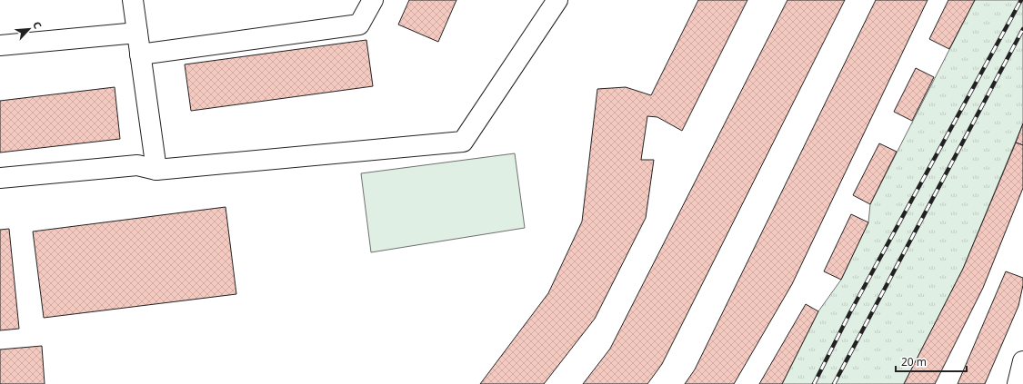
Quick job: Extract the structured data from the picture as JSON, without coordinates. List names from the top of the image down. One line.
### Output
{"scale_bar":"20 m","north":"top right"}
